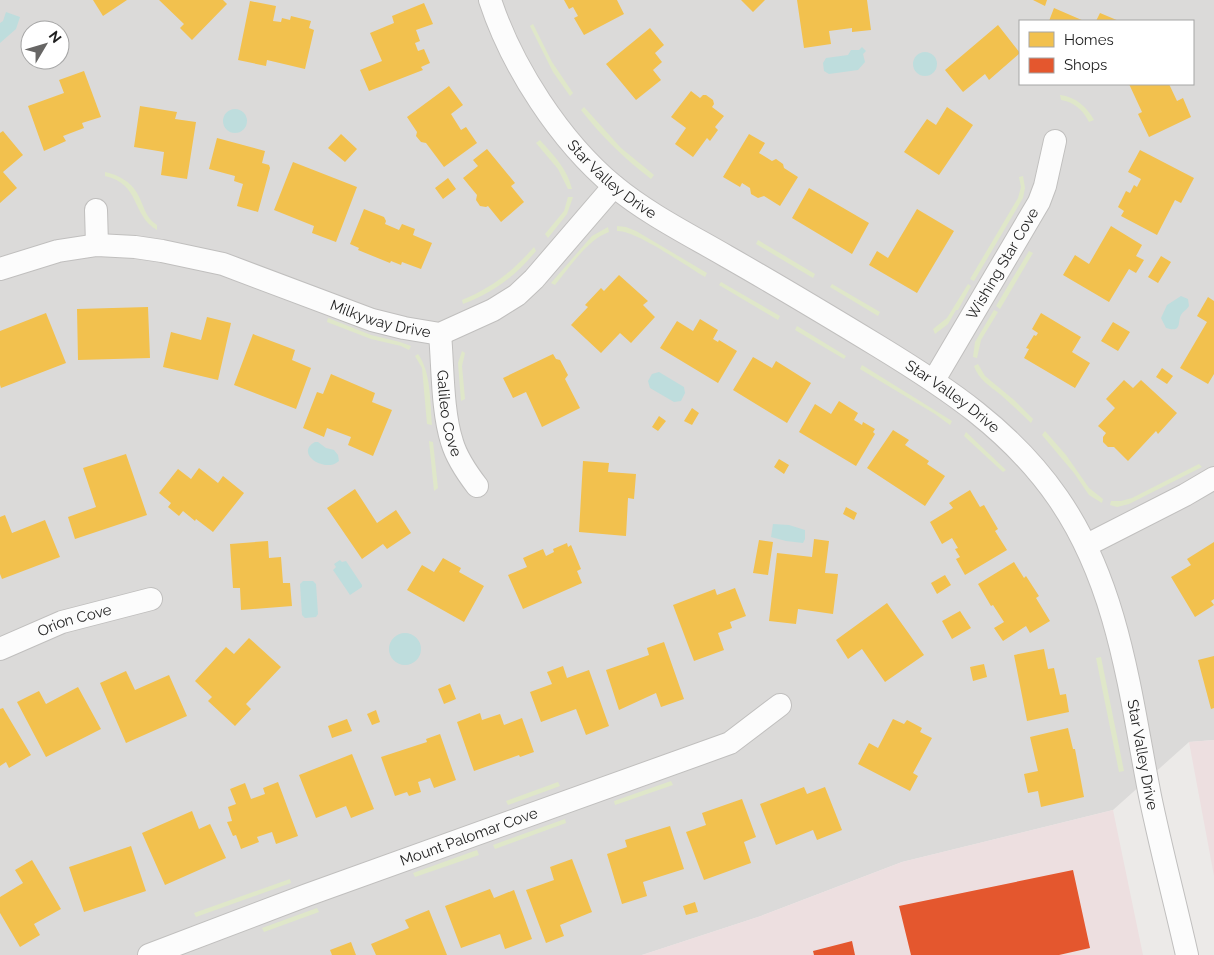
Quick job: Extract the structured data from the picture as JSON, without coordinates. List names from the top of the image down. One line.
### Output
{"streets":{"street":["Star Valley Drive","Wishing Star Cove","Milkyway Drive","Galileo Cove","Orion Cove","Mount Palomar Cove"]},"crossings":[["Star Valley Drive","Wishing Star Cove"],["Star Valley Drive","Milkyway Drive"],["Milkyway Drive","Galileo Cove"]],"legend":["Homes","Shops"],"north":"top right"}
